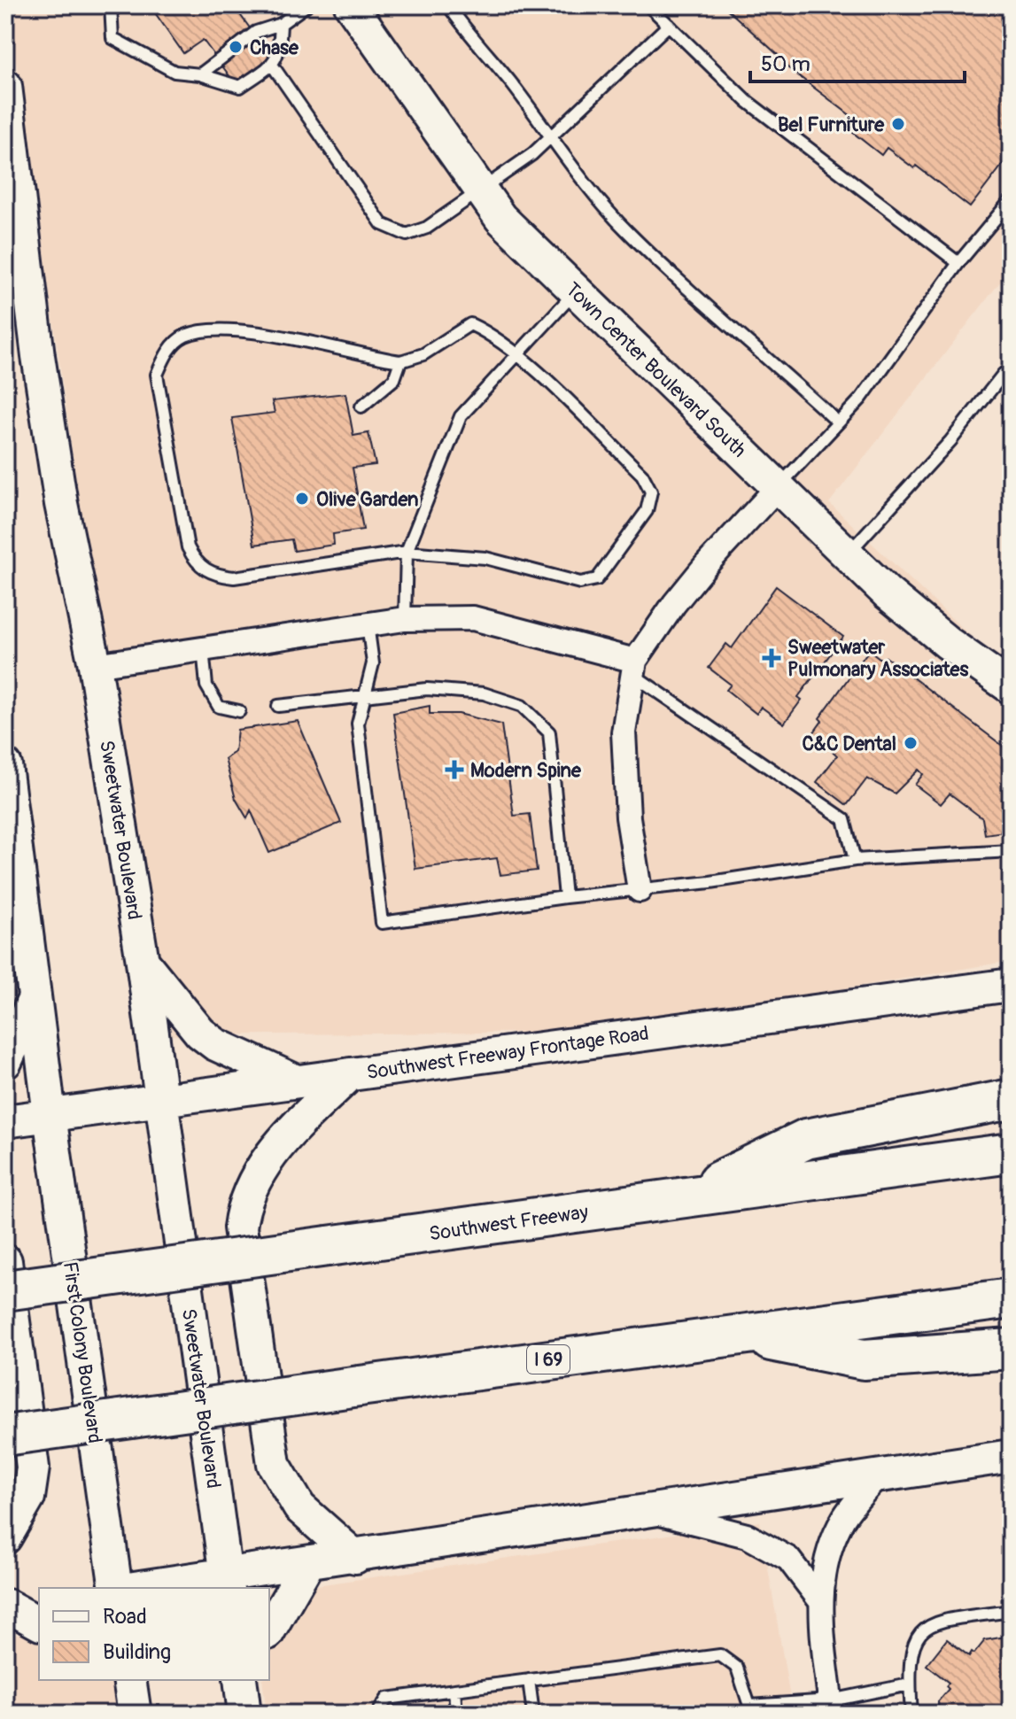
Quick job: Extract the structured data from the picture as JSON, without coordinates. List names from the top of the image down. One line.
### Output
{"streets":{"highway":["Southwest Freeway","I 69"],"main road":["Town Center Boulevard South","Sweetwater Boulevard","Southwest Freeway Frontage Road","First Colony Boulevard"]},"crossings":[["Sweetwater Boulevard","Southwest Freeway Frontage Road"],["Southwest Freeway Frontage Road","First Colony Boulevard"]],"places":{"other":["Chase","Bel Furniture","Olive Garden","C&C Dental"],"health":["Sweetwater Pulmonary Associates","Modern Spine"]},"legend":["Road","Building"],"scale_bar":"50 m"}
